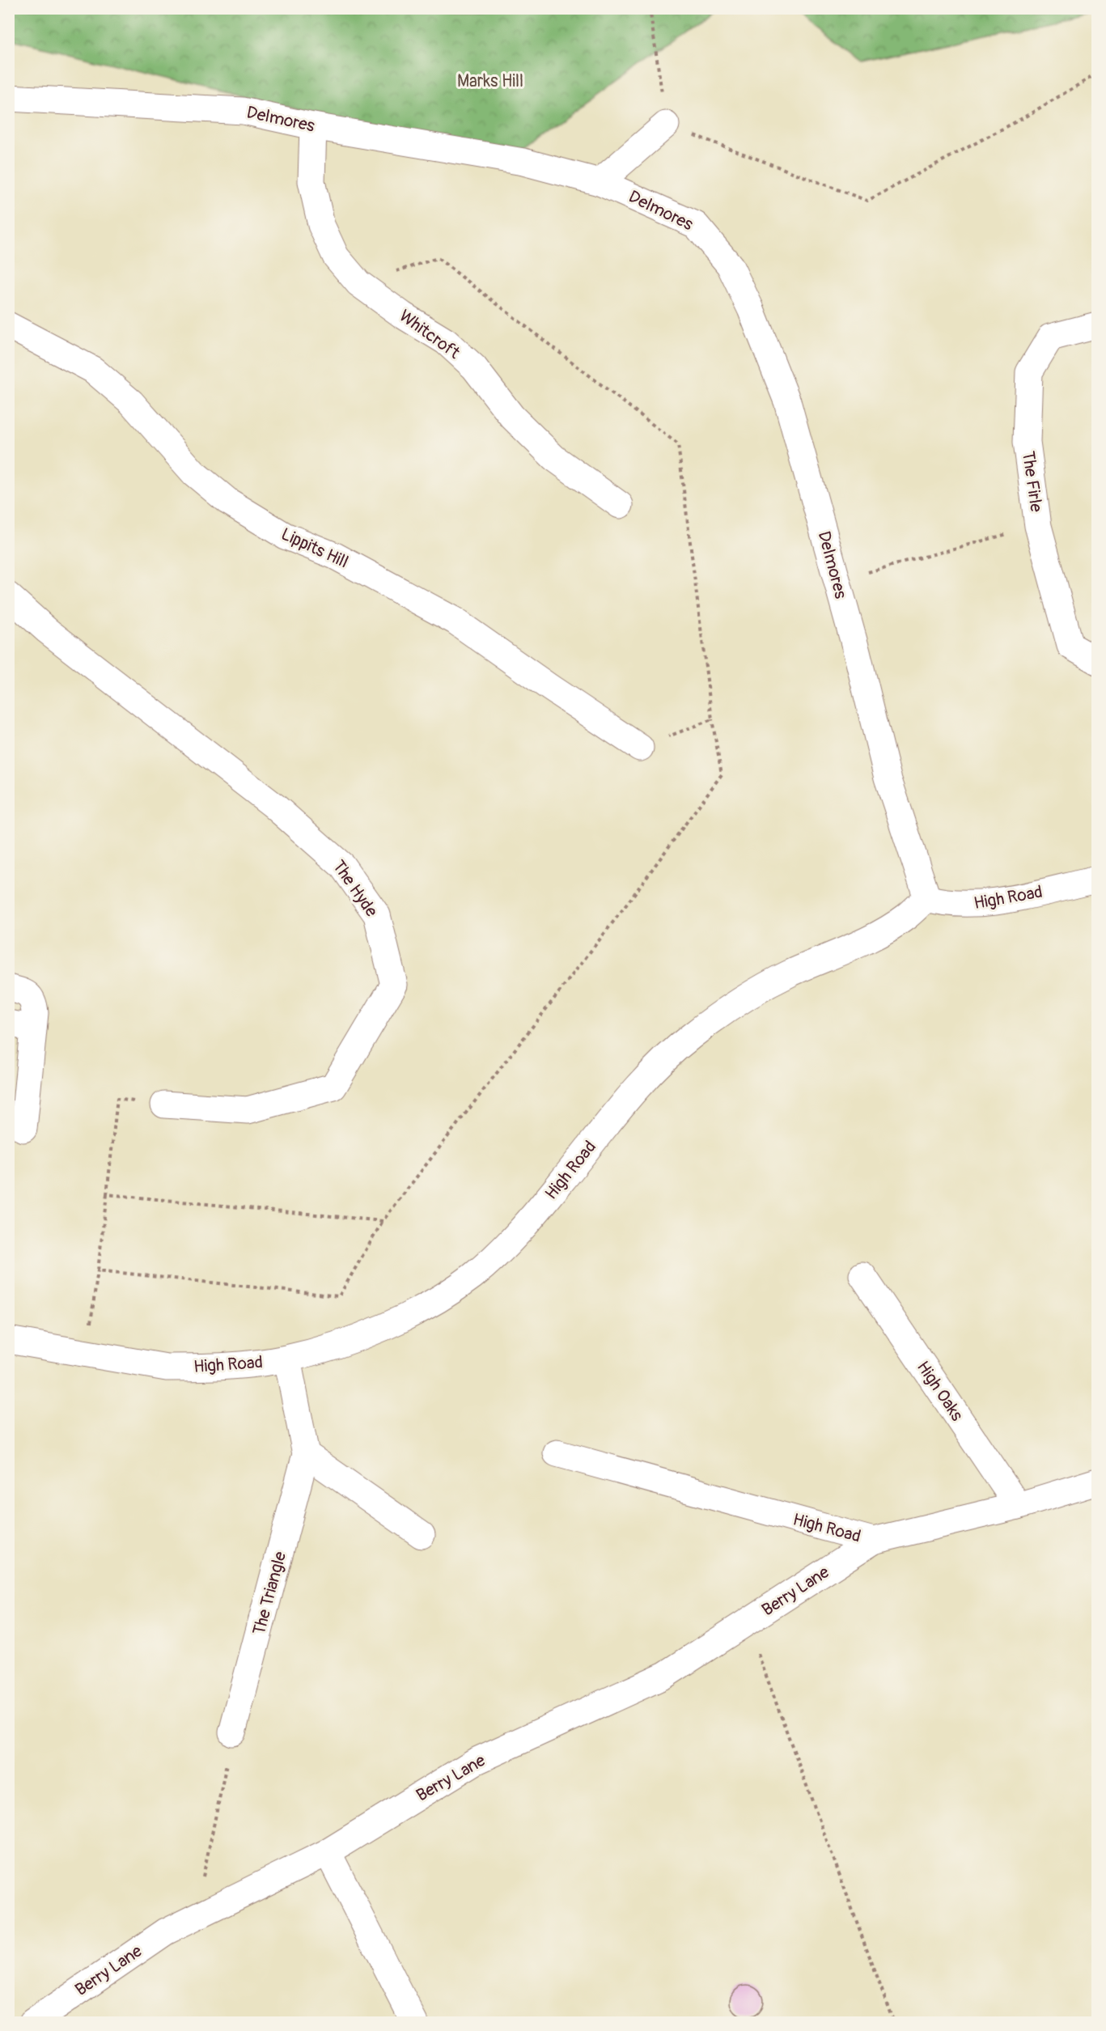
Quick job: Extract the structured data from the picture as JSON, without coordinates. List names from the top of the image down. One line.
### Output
{"streets":{"street":["Delmores","Whitcroft","The Firle","Lippits Hill","The Hyde","High Road","High Oaks","Berry Lane","The Triangle"]},"crossings":[["Delmores","Whitcroft"],["Delmores","High Road"],["High Road","High Oaks"],["High Road","Berry Lane"],["High Road","The Triangle"]],"parks":["Marks Hill"]}
